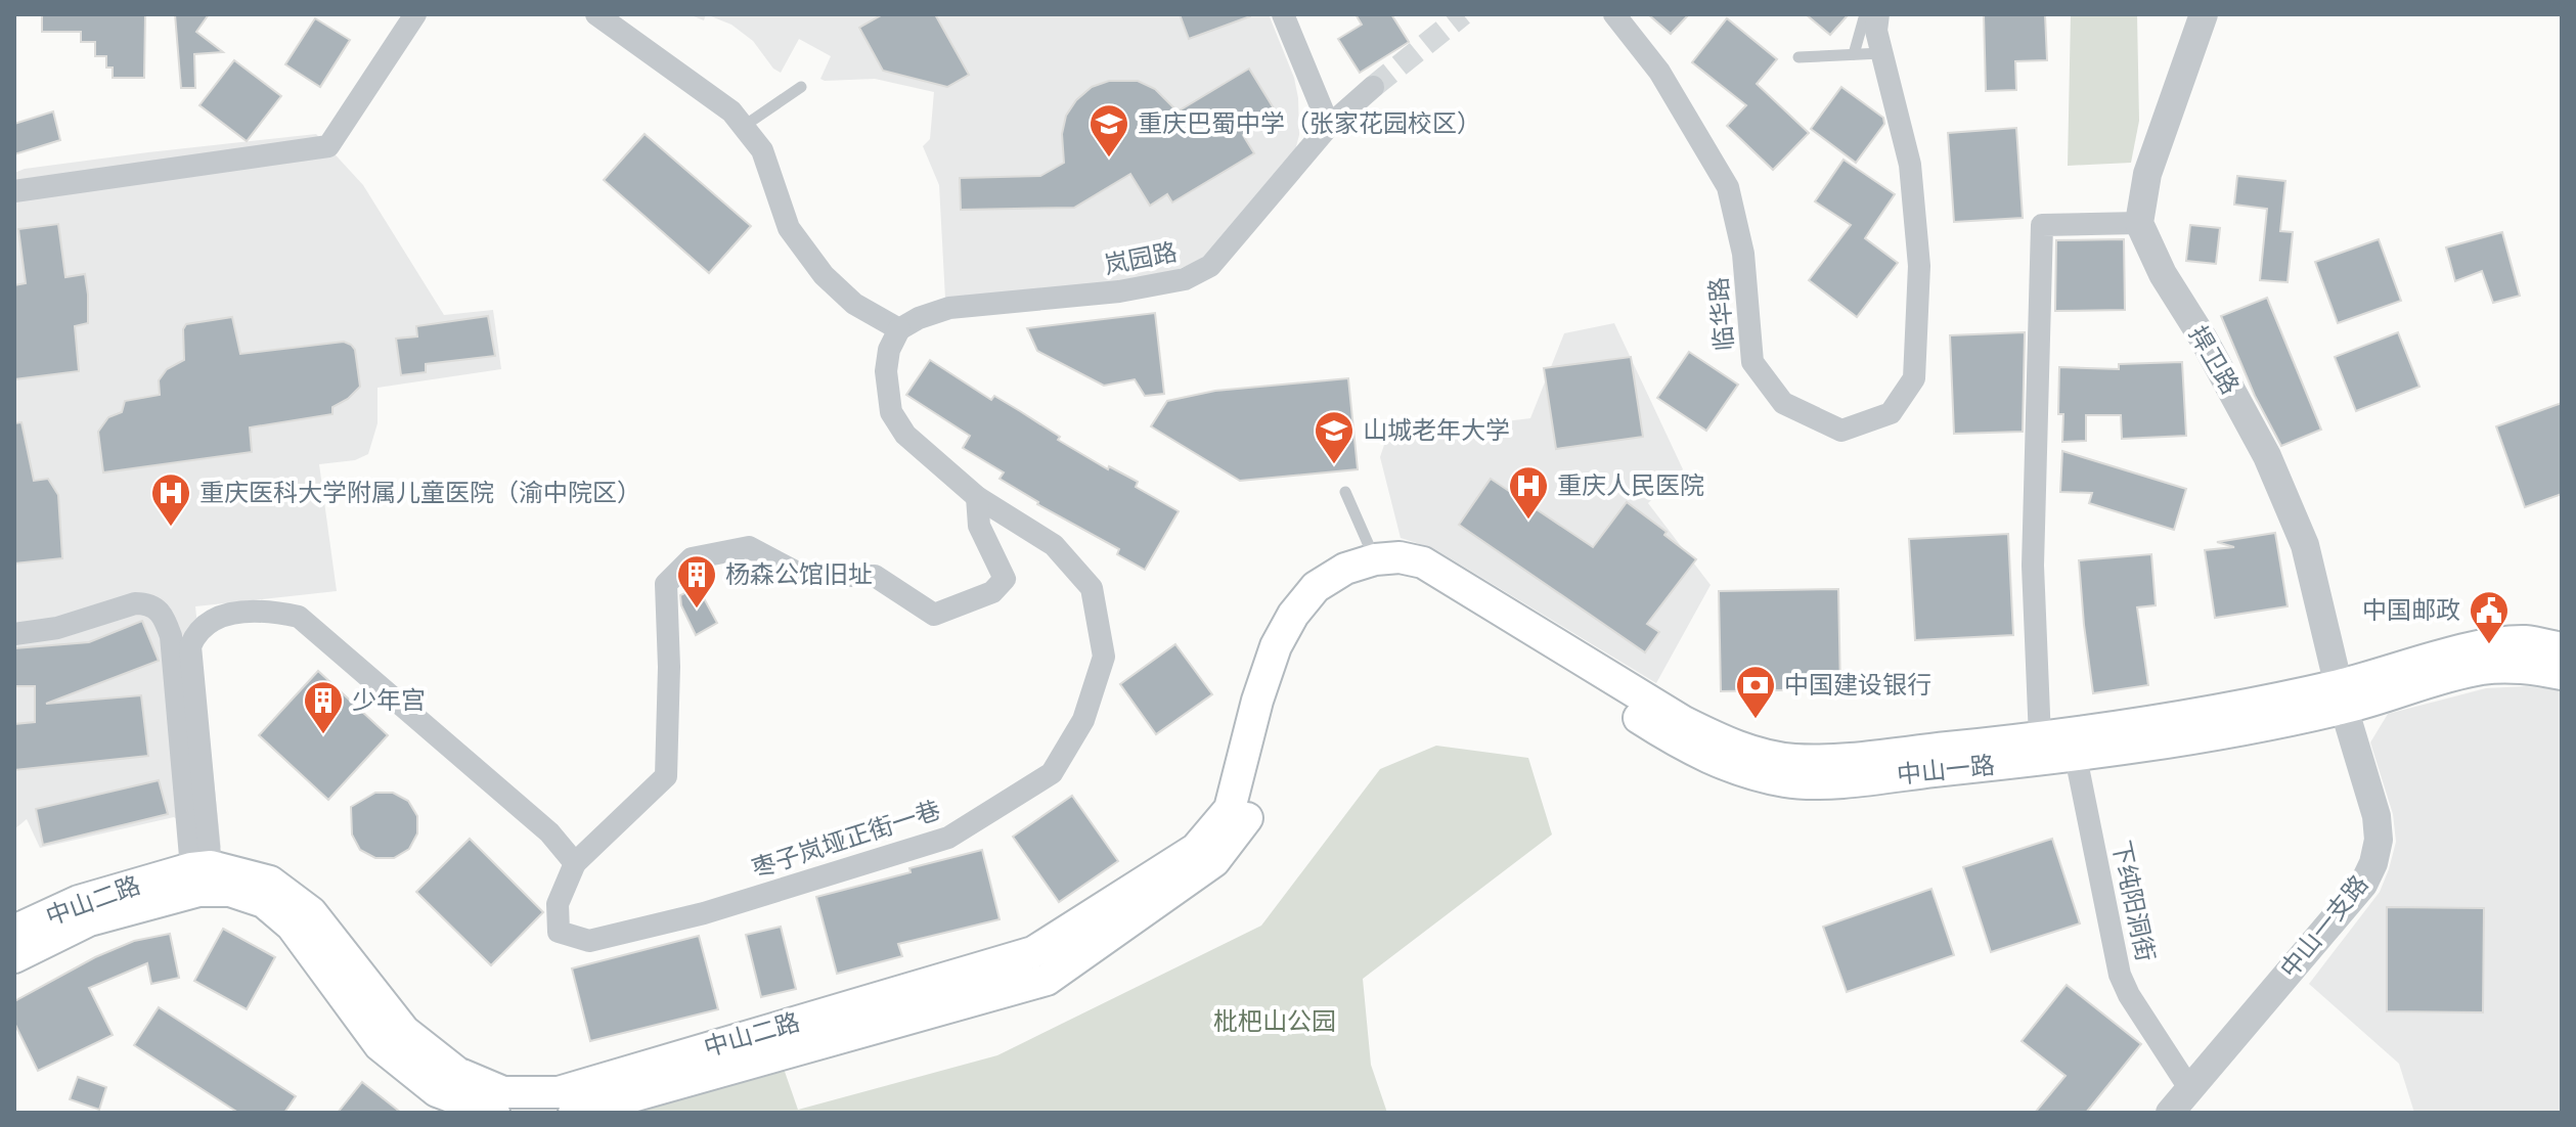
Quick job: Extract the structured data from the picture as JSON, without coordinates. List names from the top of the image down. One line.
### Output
{"streets":{"main road":["中山一路","中山二路"],"street":["岚园路","临华路","捍卫路","枣子岚垭正街一巷","下纯阳洞街","中山一支路"]},"crossings":[["岚园路","枣子岚垭正街一巷"],["捍卫路","中山一路"],["捍卫路","中山一支路"],["中山一路","中山二路"],["中山一路","下纯阳洞街"],["中山一路","中山一支路"],["下纯阳洞街","中山一支路"]],"parks":["枇杷山公园"],"places":{"school or university":["重庆巴蜀中学（张家花园校区）","山城老年大学"],"hospital":["重庆人民医院","重庆医科大学附属儿童医院（渝中院区）"],"building":["杨森公馆旧址","少年宫"],"public building":["中国邮政"],"bank":["中国建设银行"]}}
